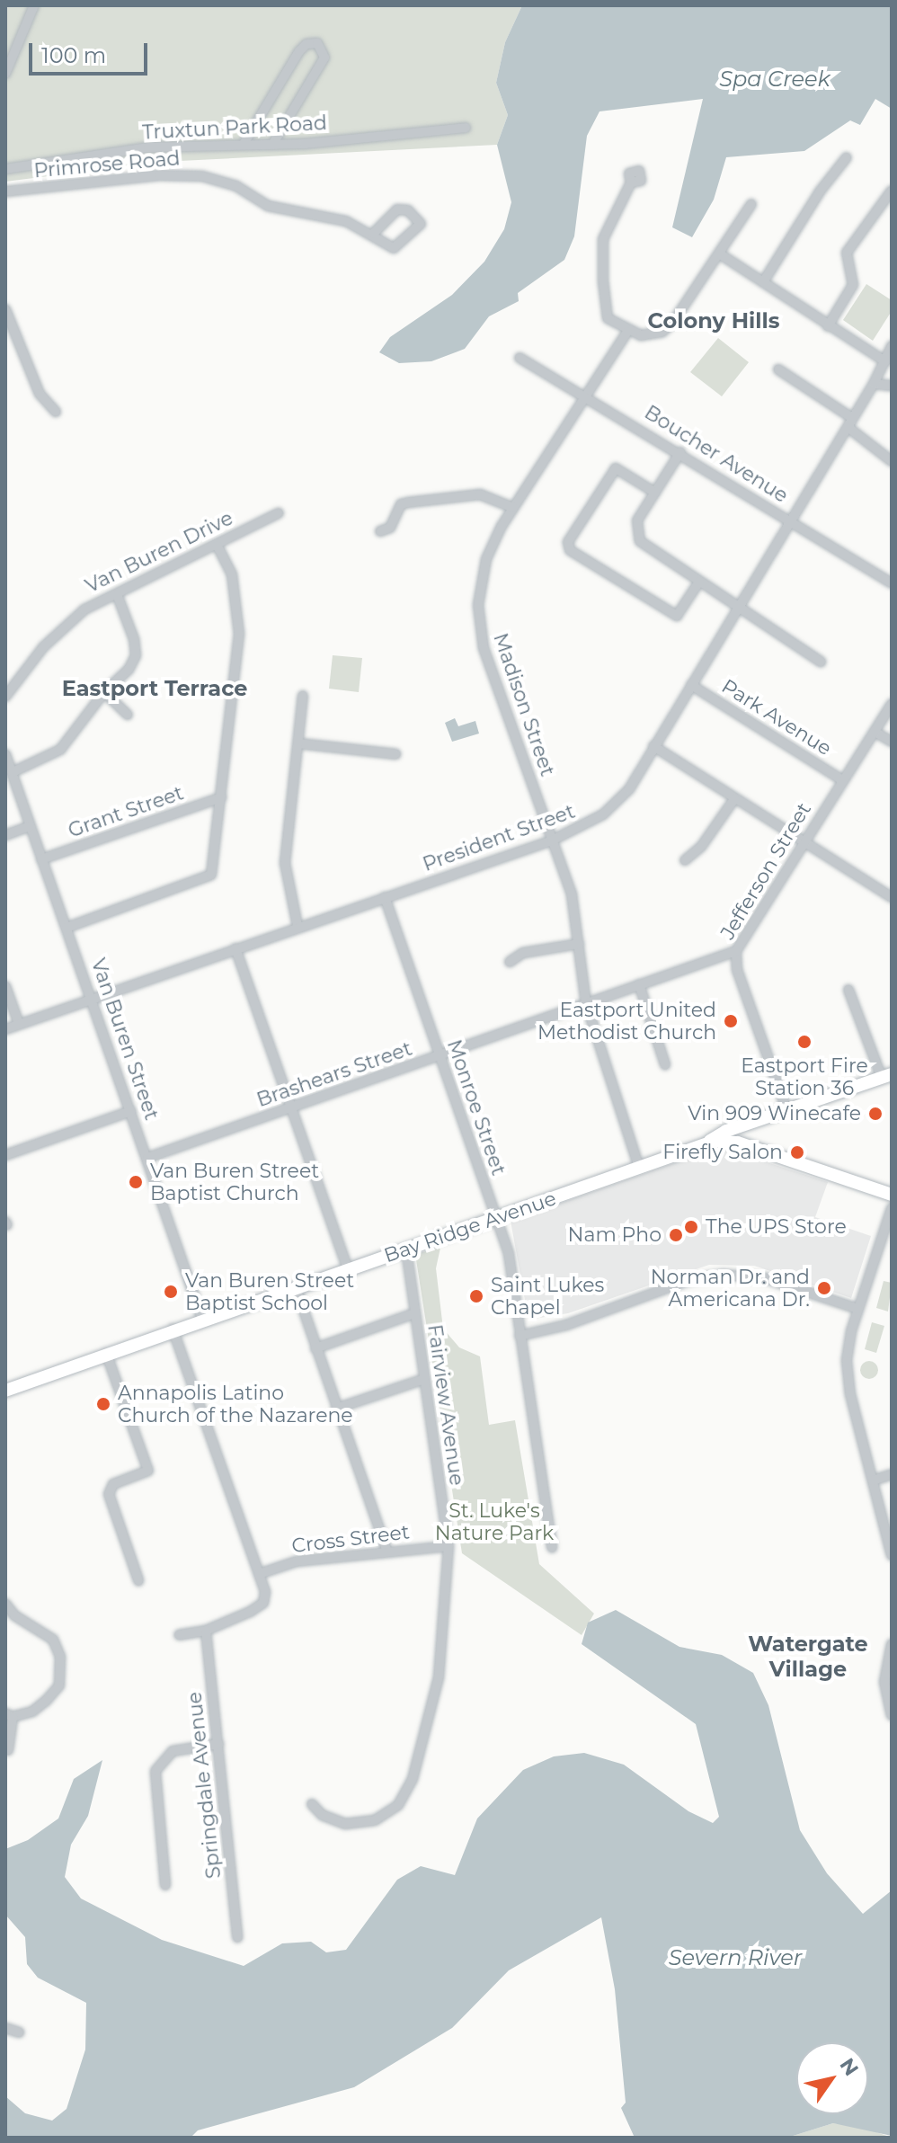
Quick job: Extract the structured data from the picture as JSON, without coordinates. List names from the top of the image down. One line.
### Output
{"streets":{"main road":["Bay Ridge Avenue"],"street":["Truxtun Park Road","Primrose Road","Boucher Avenue","Van Buren Drive","Madison Street","Park Avenue","Grant Street","President Street","Jefferson Street","Van Buren Street","Brashears Street","Monroe Street","Fairview Avenue","Cross Street","Springdale Avenue"]},"crossings":[["Boucher Avenue","Madison Street"],["Boucher Avenue","President Street"],["Madison Street","President Street"],["Madison Street","Brashears Street"],["Madison Street","Bay Ridge Avenue"],["Park Avenue","President Street"],["Park Avenue","Jefferson Street"],["Grant Street","Van Buren Street"],["President Street","Van Buren Street"],["President Street","Monroe Street"],["Jefferson Street","Brashears Street"],["Jefferson Street","Bay Ridge Avenue"],["Van Buren Street","Brashears Street"],["Van Buren Street","Bay Ridge Avenue"],["Brashears Street","Monroe Street"],["Monroe Street","Bay Ridge Avenue"],["Bay Ridge Avenue","Fairview Avenue"],["Fairview Avenue","Cross Street"]],"districts":["Colony Hills","Eastport Terrace","Watergate Village"],"water":["Spa Creek","Severn River"],"parks":["St. Luke's Nature Park"],"places":["Eastport United Methodist Church","Eastport Fire Station 36","Vin 909 Winecafe","Firefly Salon","Van Buren Street Baptist Church","The UPS Store","Nam Pho","Norman Dr. and Americana Dr.","Van Buren Street Baptist School","Saint Lukes Chapel","Annapolis Latino Church of the Nazarene"],"scale_bar":"100 m","north":"top right"}
